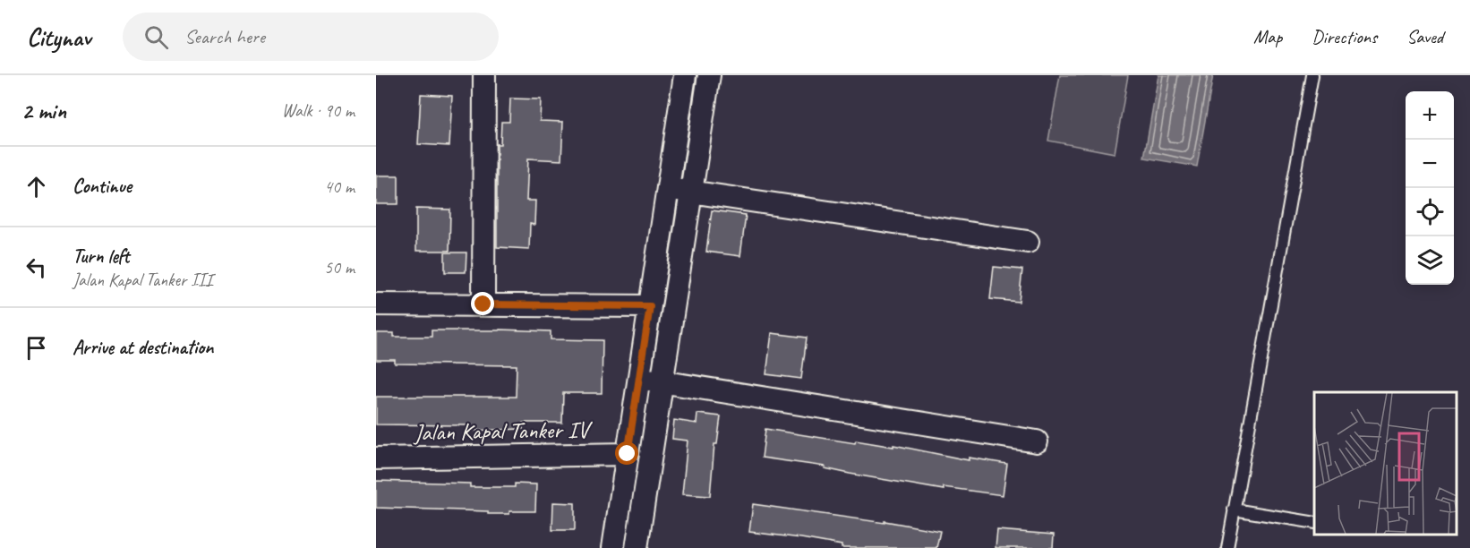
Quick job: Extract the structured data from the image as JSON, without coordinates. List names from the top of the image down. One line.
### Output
{"streets":{"street":["Jalan Kapal Tanker IV"]},"page":{"header":"Citynav","search":"Search here","nav":["Map","Directions","Saved"],"heading":["2 min","Walk · 90 m"],"map_buttons":["+","−"],"list":[["Continue","40 m"],["Turn left","Jalan Kapal Tanker III","50 m"],"Arrive at destination"]}}
